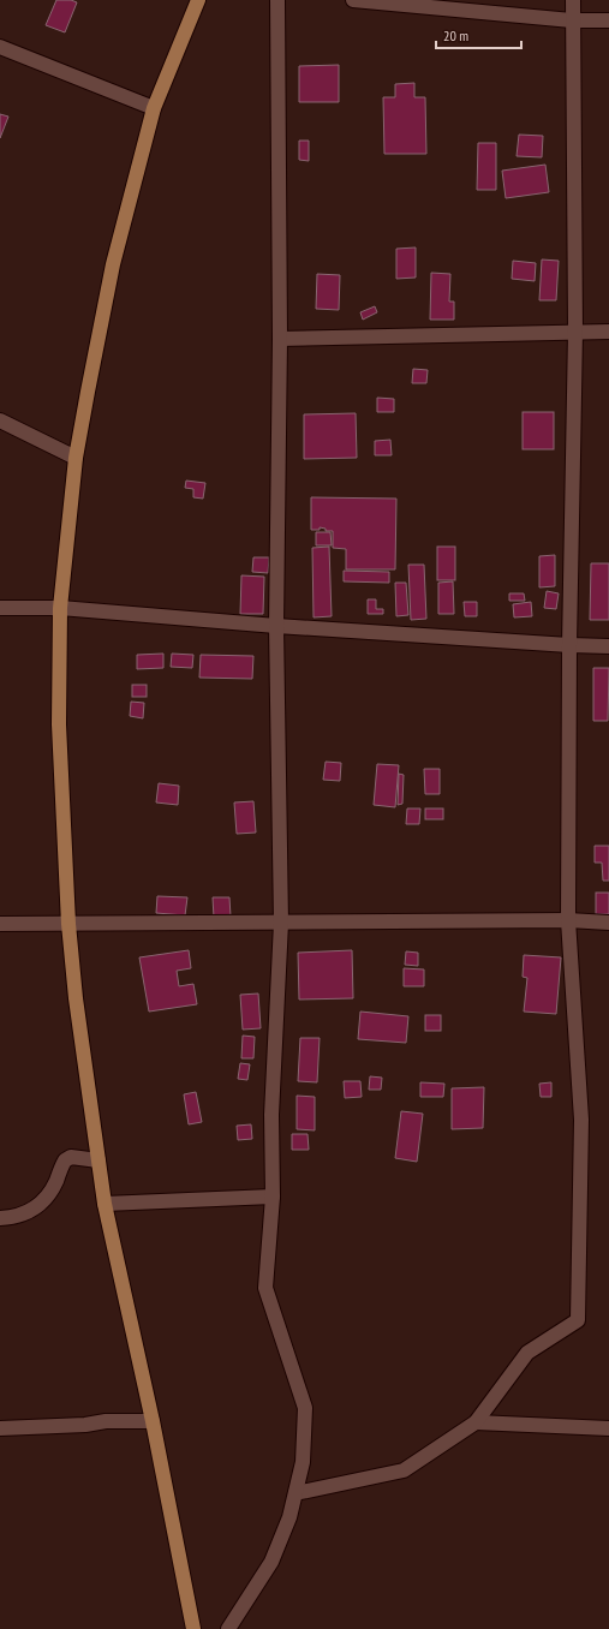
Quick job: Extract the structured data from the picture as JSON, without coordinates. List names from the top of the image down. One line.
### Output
{"scale_bar":"20 m"}
